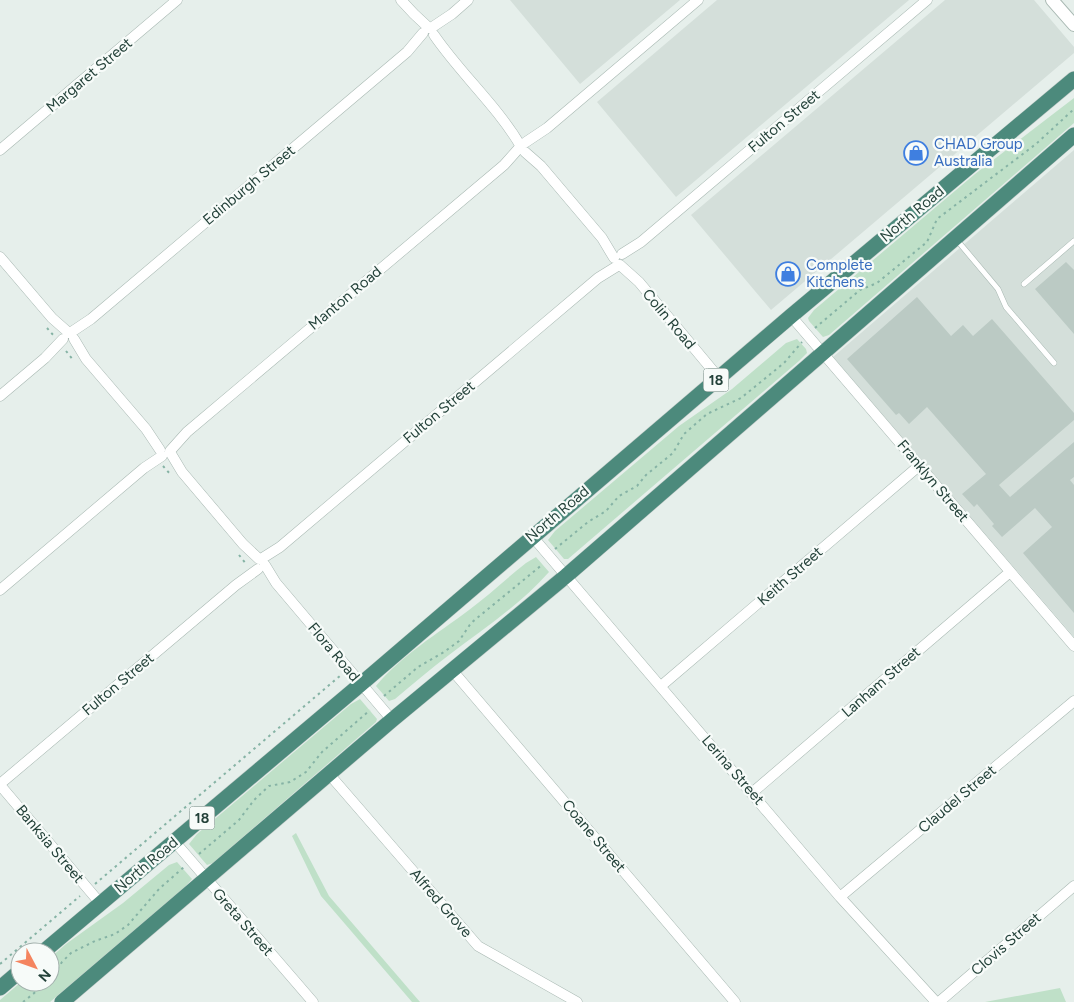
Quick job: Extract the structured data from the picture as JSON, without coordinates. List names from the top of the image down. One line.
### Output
{"streets":{"highway":["North Road","18"],"street":["Margaret Street","Fulton Street","Edinburgh Street","Manton Road","Colin Road","Franklyn Street","Keith Street","Flora Road","Lanham Street","Lerina Street","Claudel Street","Coane Street","Banksia Street","Alfred Grove","Greta Street","Clovis Street"]},"crossings":[["Fulton Street","Colin Road"],["Fulton Street","Flora Road"],["Fulton Street","Banksia Street"],["Edinburgh Street","Colin Road"],["Edinburgh Street","Flora Road"],["North Road","Colin Road"],["North Road","Franklyn Street"],["North Road","Flora Road"],["North Road","Lerina Street"],["North Road","Banksia Street"],["North Road","Greta Street"],["Manton Road","Colin Road"],["Manton Road","Flora Road"],["Franklyn Street","Keith Street"],["Franklyn Street","Lanham Street"],["Keith Street","Lerina Street"],["Lanham Street","Lerina Street"],["Lerina Street","Claudel Street"],["Lerina Street","Clovis Street"]],"places":{"shop":["CHAD Group Australia","Complete Kitchens"]},"north":"bottom right"}
